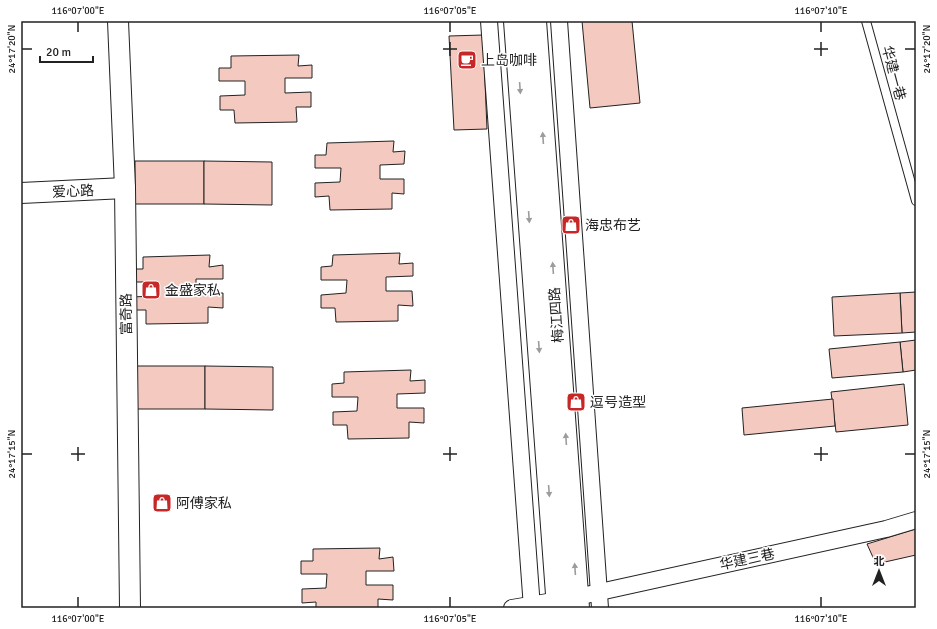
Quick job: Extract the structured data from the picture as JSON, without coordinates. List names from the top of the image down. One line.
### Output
{"streets":{"main road":["梅江四路"],"street":["爱心路","富奇路","华建三巷"],"lane":["华建一巷"]},"crossings":[["爱心路","富奇路"],["梅江四路","华建三巷"]],"places":{"cafe":["上岛咖啡"],"shop":["海忠布艺","金盛家私","逗号造型","阿傅家私"]},"scale_bar":"20 m","north":"top","coordinates":["116°07'00\"E","116°07'05\"E","116°07'10\"E","24°17'20\"N","24°17'15\"N"]}
